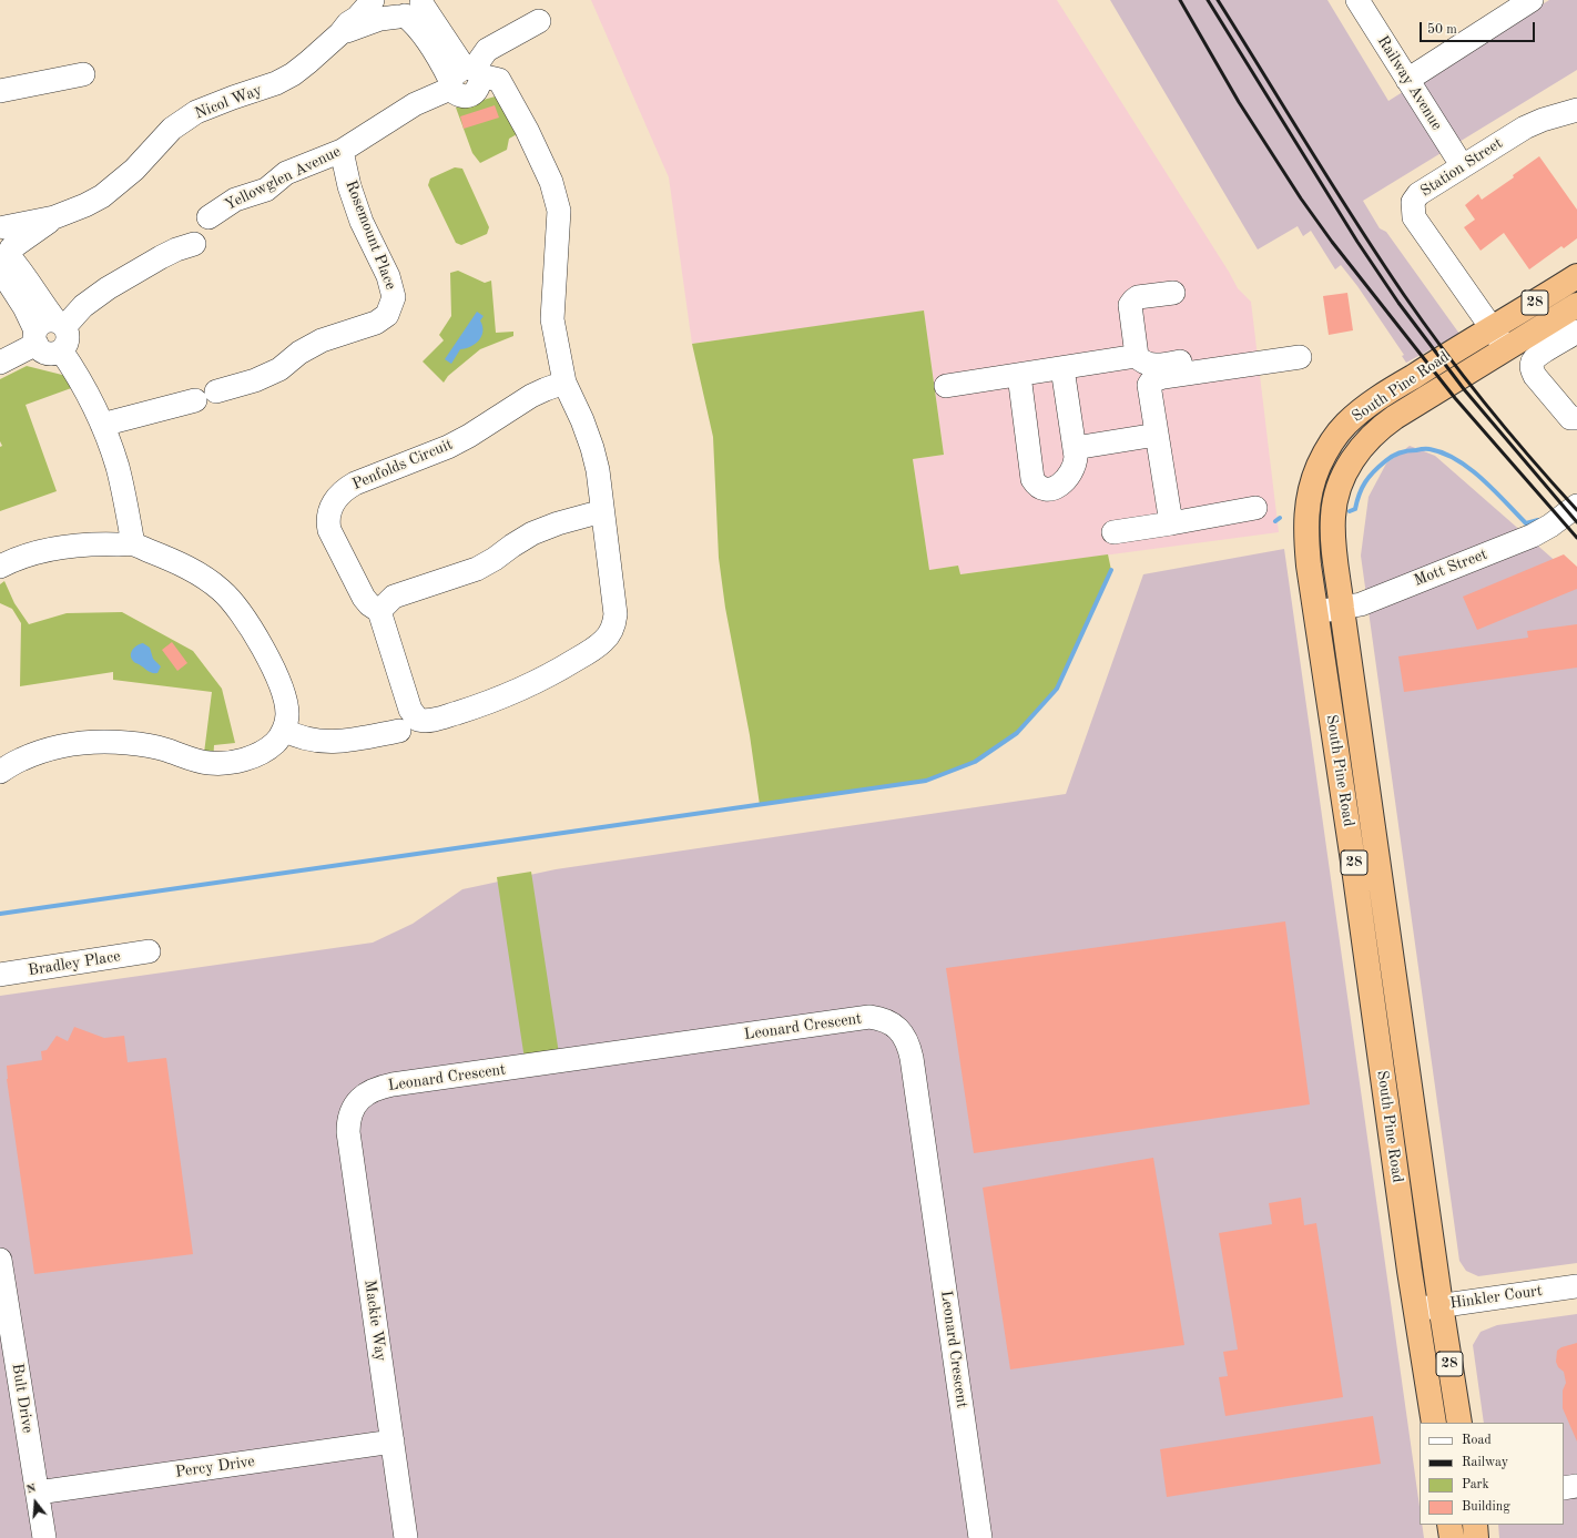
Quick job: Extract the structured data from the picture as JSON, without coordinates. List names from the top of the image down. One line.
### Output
{"streets":{"highway":["28","South Pine Road"],"street":["Railway Avenue","Nicol Way","Station Street","Yellowglen Avenue","Rosemount Place","Penfolds Circuit","Mott Street","Bradley Place","Leonard Crescent","Hinkler Court","Mackie Way","Bult Drive","Percy Drive"]},"crossings":[["Railway Avenue","Station Street"],["Station Street","South Pine Road"],["Yellowglen Avenue","Rosemount Place"],["South Pine Road","Mott Street"],["South Pine Road","Hinkler Court"],["Leonard Crescent","Mackie Way"],["Mackie Way","Percy Drive"],["Bult Drive","Percy Drive"]],"legend":["Road","Railway","Park","Building"],"scale_bar":"50 m","north":"top"}
